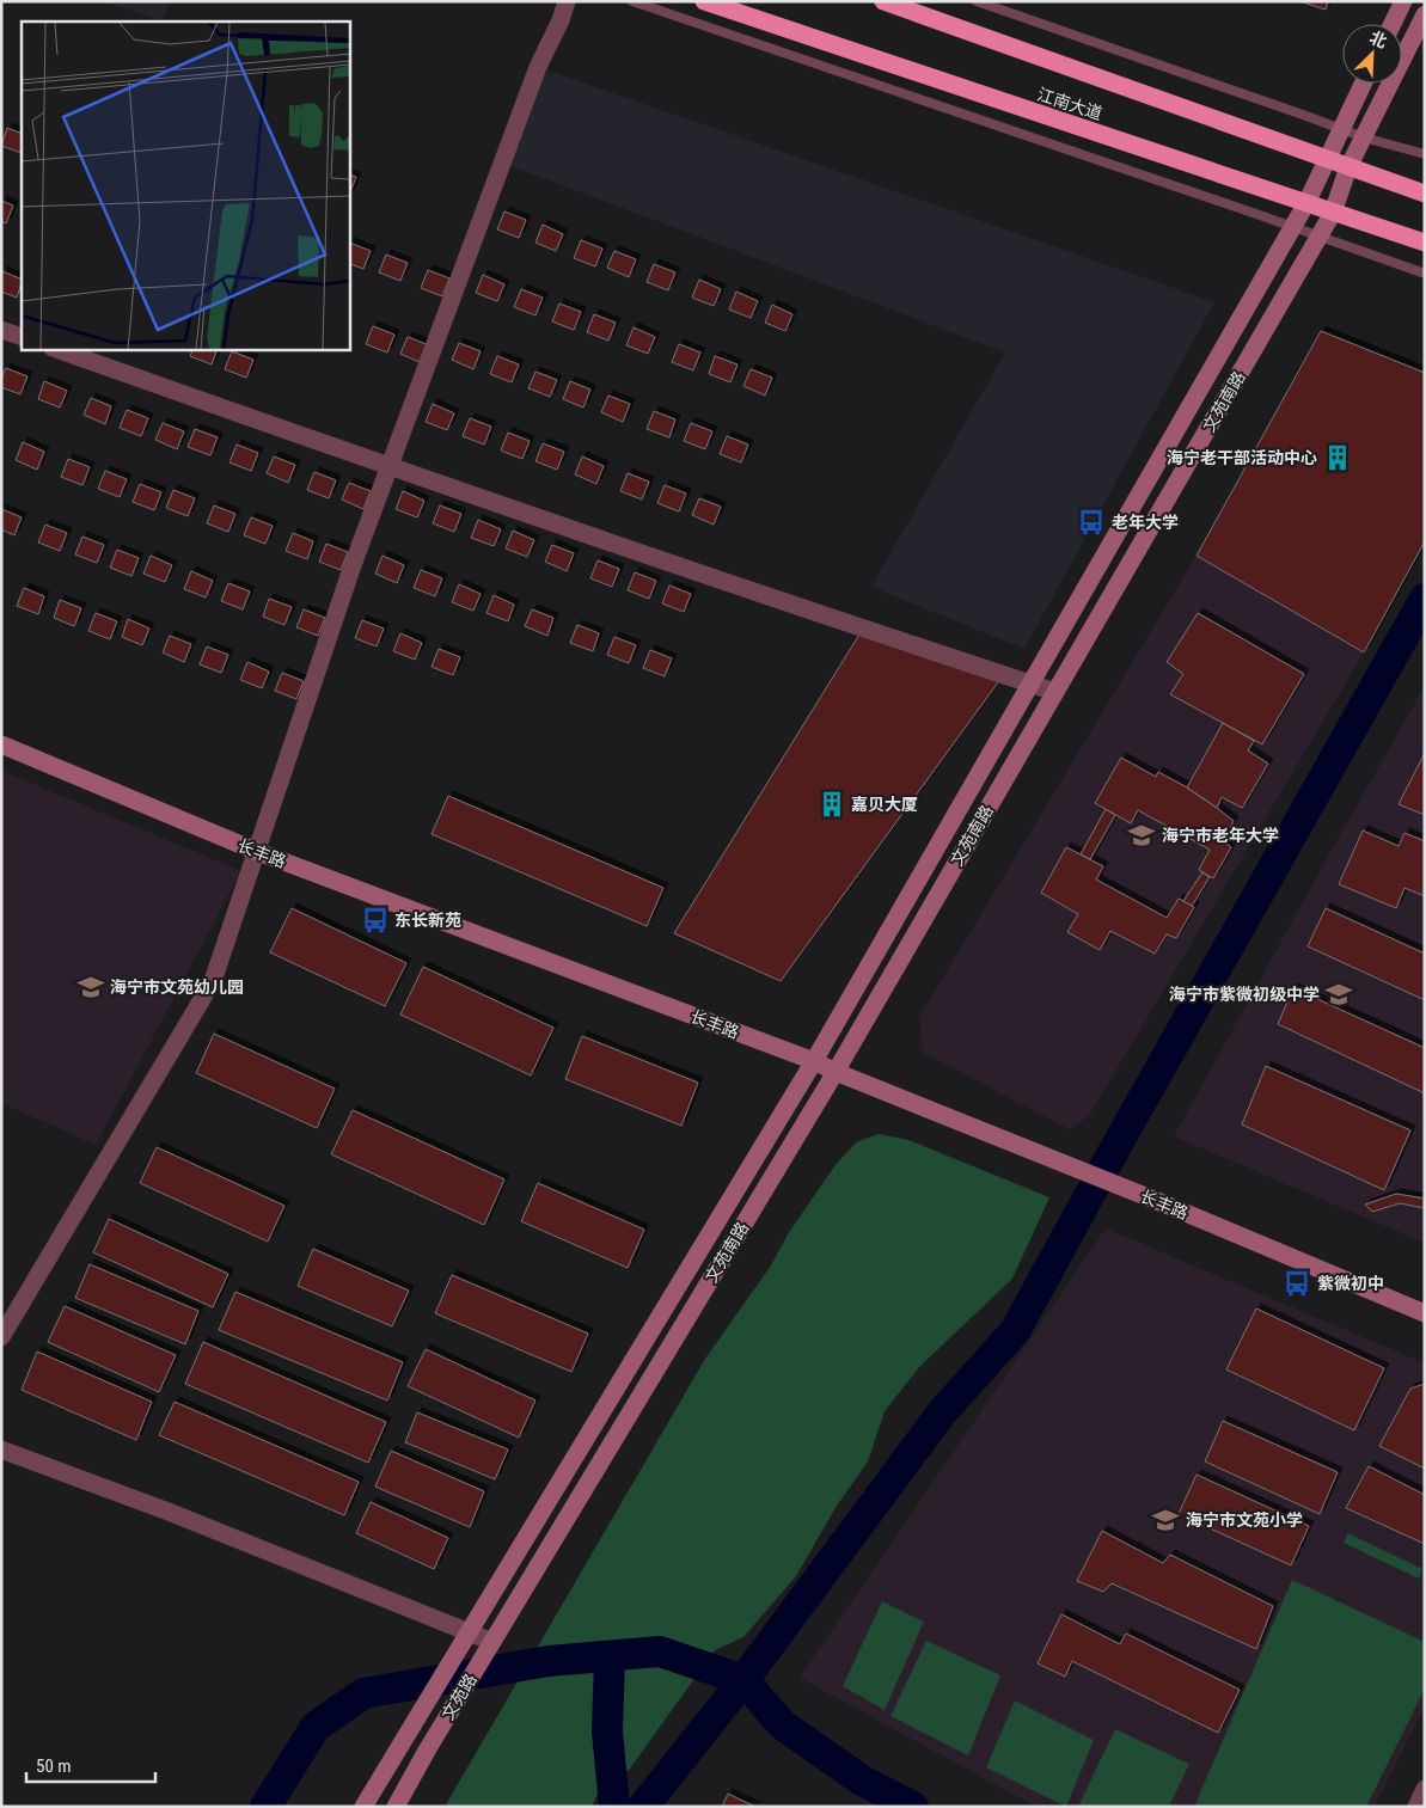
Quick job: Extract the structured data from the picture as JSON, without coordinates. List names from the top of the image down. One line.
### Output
{"streets":{"highway":["江南大道"],"main road":["文苑南路","长丰路","文苑路"]},"crossings":[["江南大道","文苑南路"],["文苑南路","长丰路"],["文苑南路","文苑路"]],"places":{"building":["海宁老干部活动中心","嘉贝大厦"],"bus stop":["老年大学","东长新苑","紫微初中"],"school or university":["海宁市老年大学","海宁市文苑幼儿园","海宁市紫微初级中学","海宁市文苑小学"]},"scale_bar":"50 m","north":"top right"}
